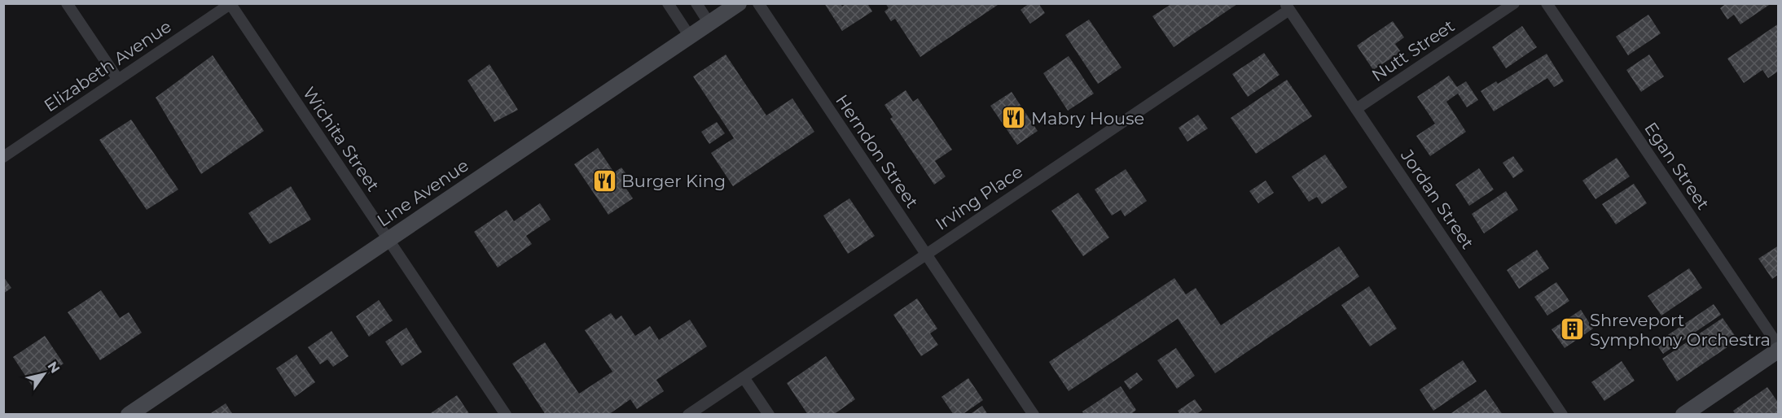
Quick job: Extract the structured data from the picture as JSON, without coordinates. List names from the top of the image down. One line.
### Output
{"streets":{"main road":["Line Avenue"],"street":["Nutt Street","Elizabeth Avenue","Wichita Street","Herndon Street","Egan Street","Irving Place","Jordan Street"]},"crossings":[["Nutt Street","Jordan Street"],["Elizabeth Avenue","Wichita Street"],["Wichita Street","Line Avenue"],["Herndon Street","Irving Place"],["Irving Place","Jordan Street"]],"places":{"restaurant":["Mabry House","Burger King"],"building":["Shreveport Symphony Orchestra"]},"north":"top right"}
